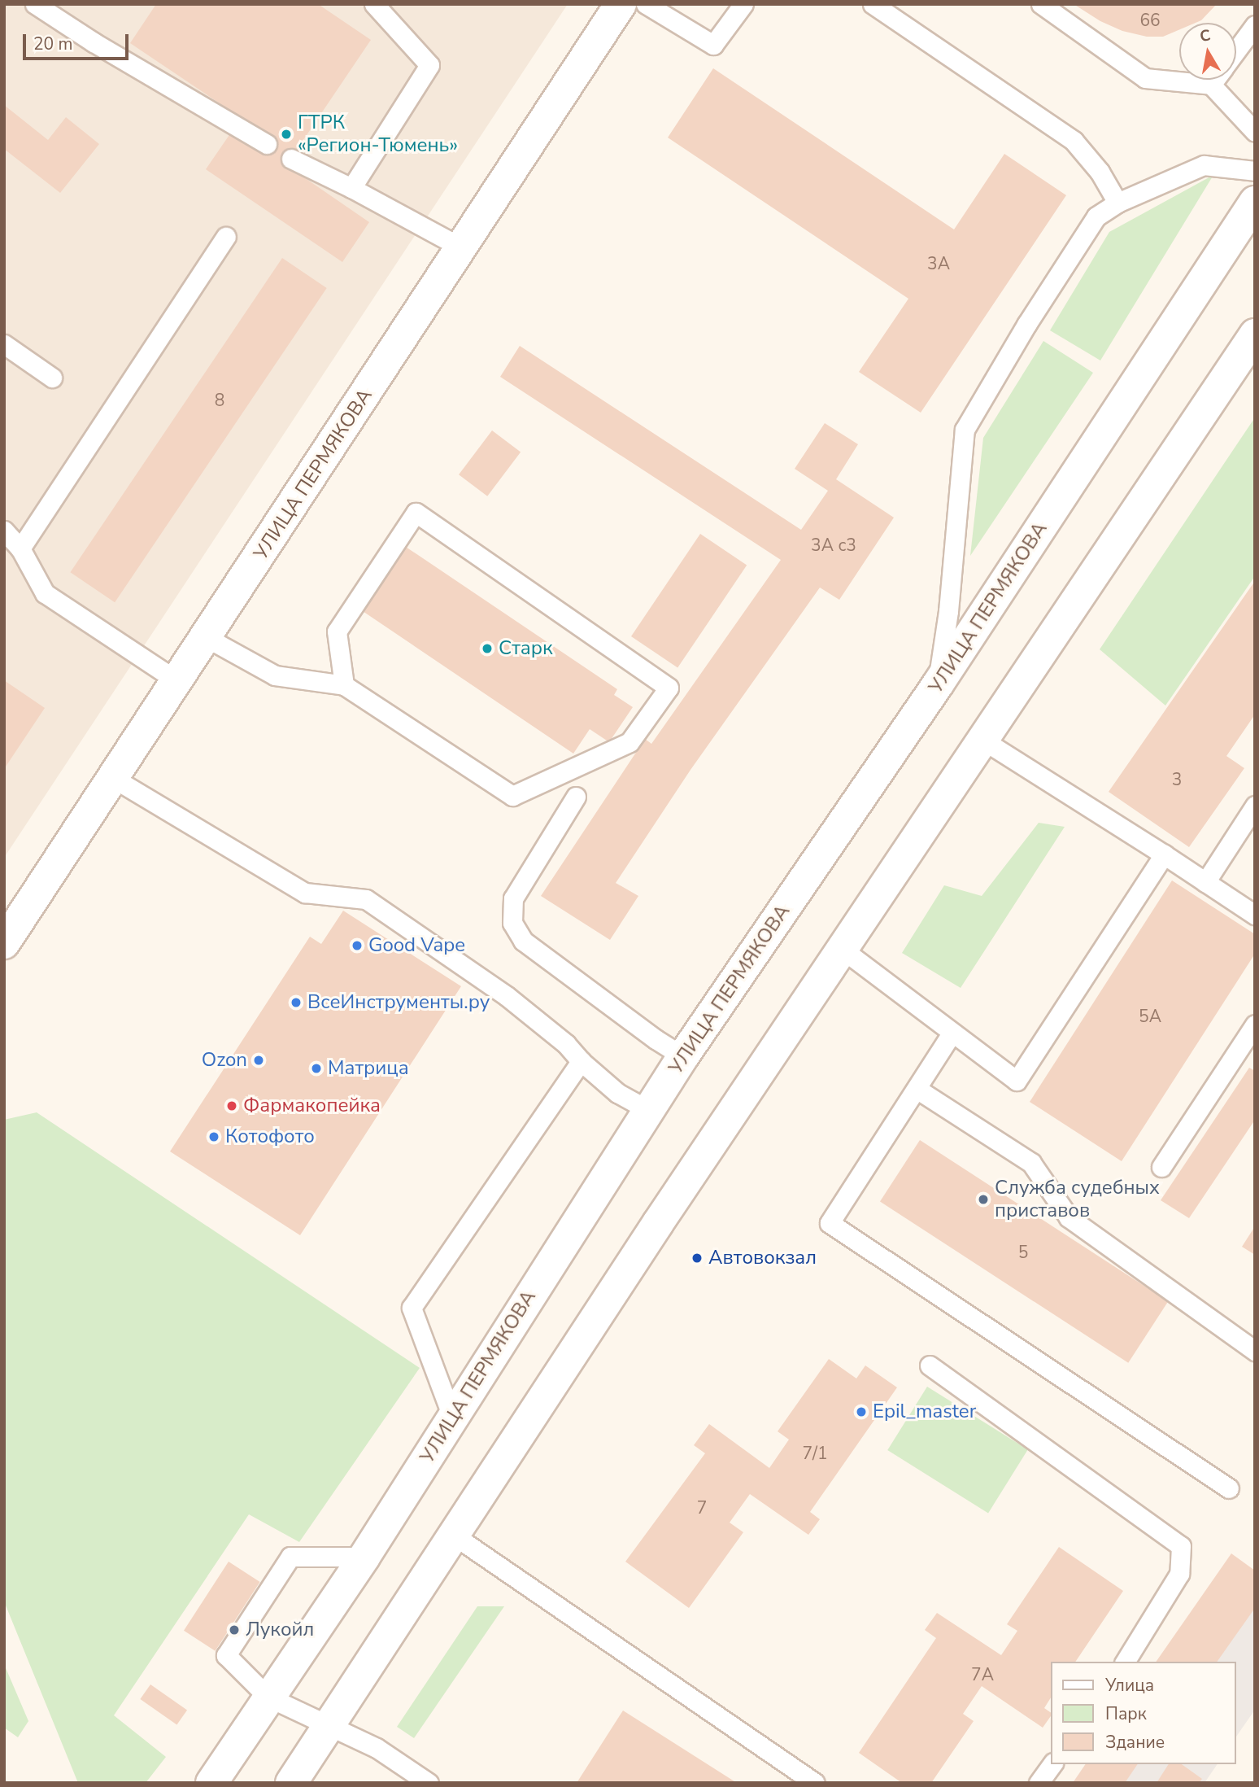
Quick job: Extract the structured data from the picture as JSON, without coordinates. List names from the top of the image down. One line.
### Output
{"streets":{"main road":["УЛИЦА ПЕРМЯКОВА"]},"places":["ГТРК «Регион-Тюмень»","Старк","Good Vape","ВсеИнструменты.ру","Ozon","Матрица","Фармакопейка","Котофото","Служба судебных приставов","Автовокзал","Epil_master","Лукойл"],"house_numbers":["66","3А","8","3А с3","3","5А","5","7/1","7","7А"],"legend":["Улица","Парк","Здание"],"scale_bar":"20 m","north":"top"}
